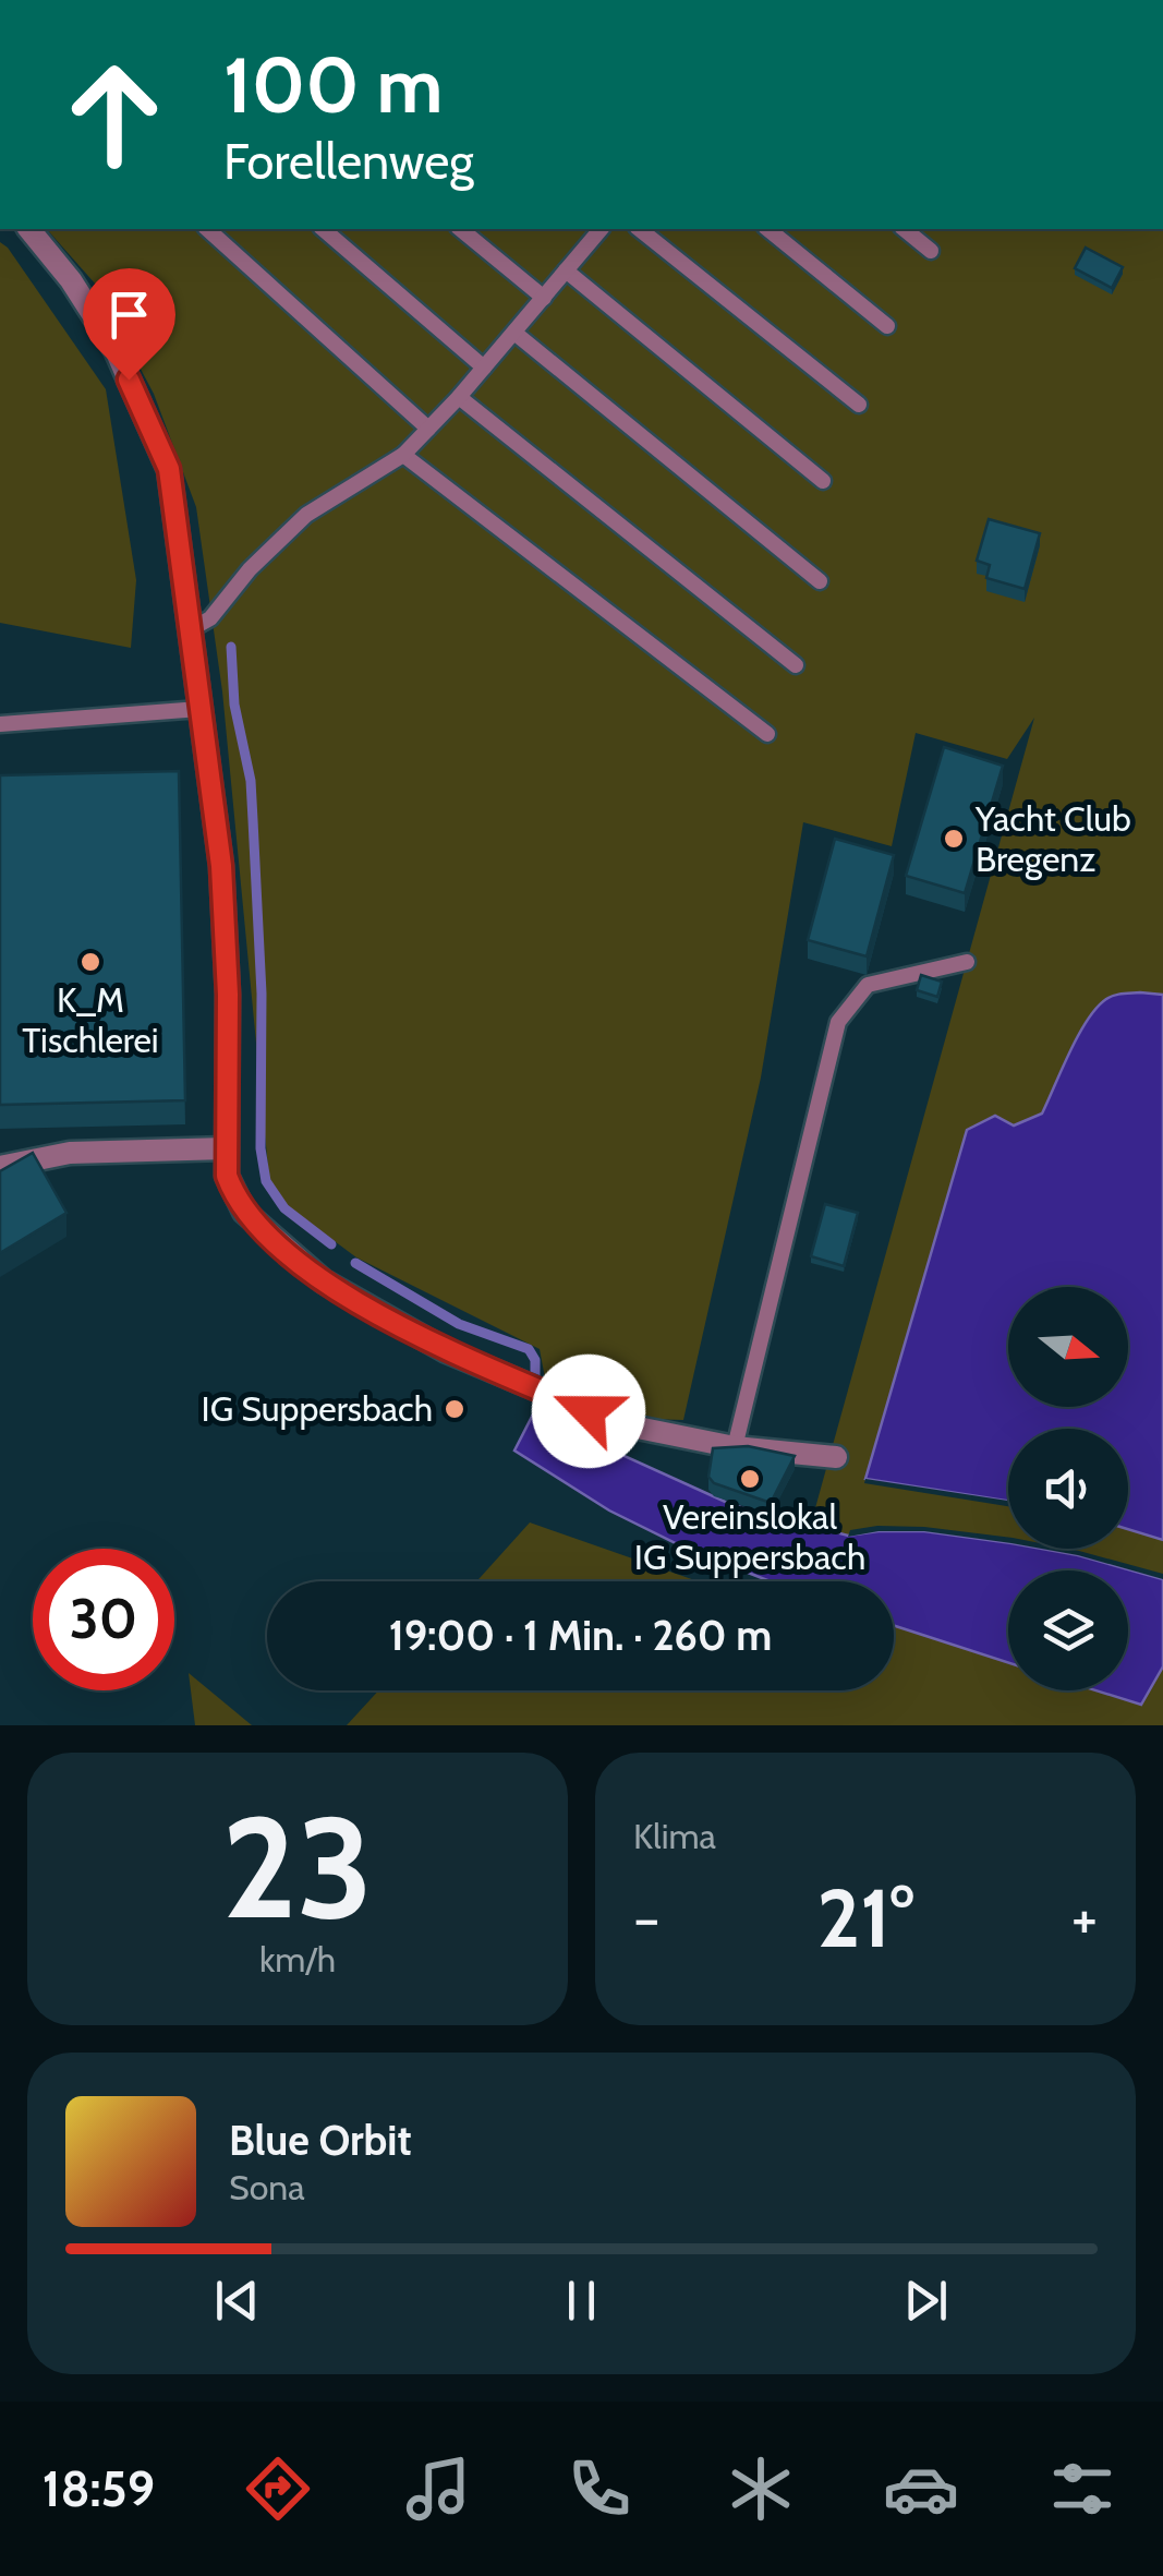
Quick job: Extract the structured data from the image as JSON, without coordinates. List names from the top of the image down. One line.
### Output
{"places":["Yacht Club Bregenz","K_M Tischlerei","IG Suppersbach","Vereinslokal IG Suppersbach"],"north":"right","page":{"turn":["100 m","Forellenweg"],"limit":"30","trip":"19:00 · 1 Min. · 260 m","tile":[["23","km/h"],"Klima"],"heat":["−","21°","+"],"song":["Blue Orbit","Sona"],"tabs":"18:59"}}
